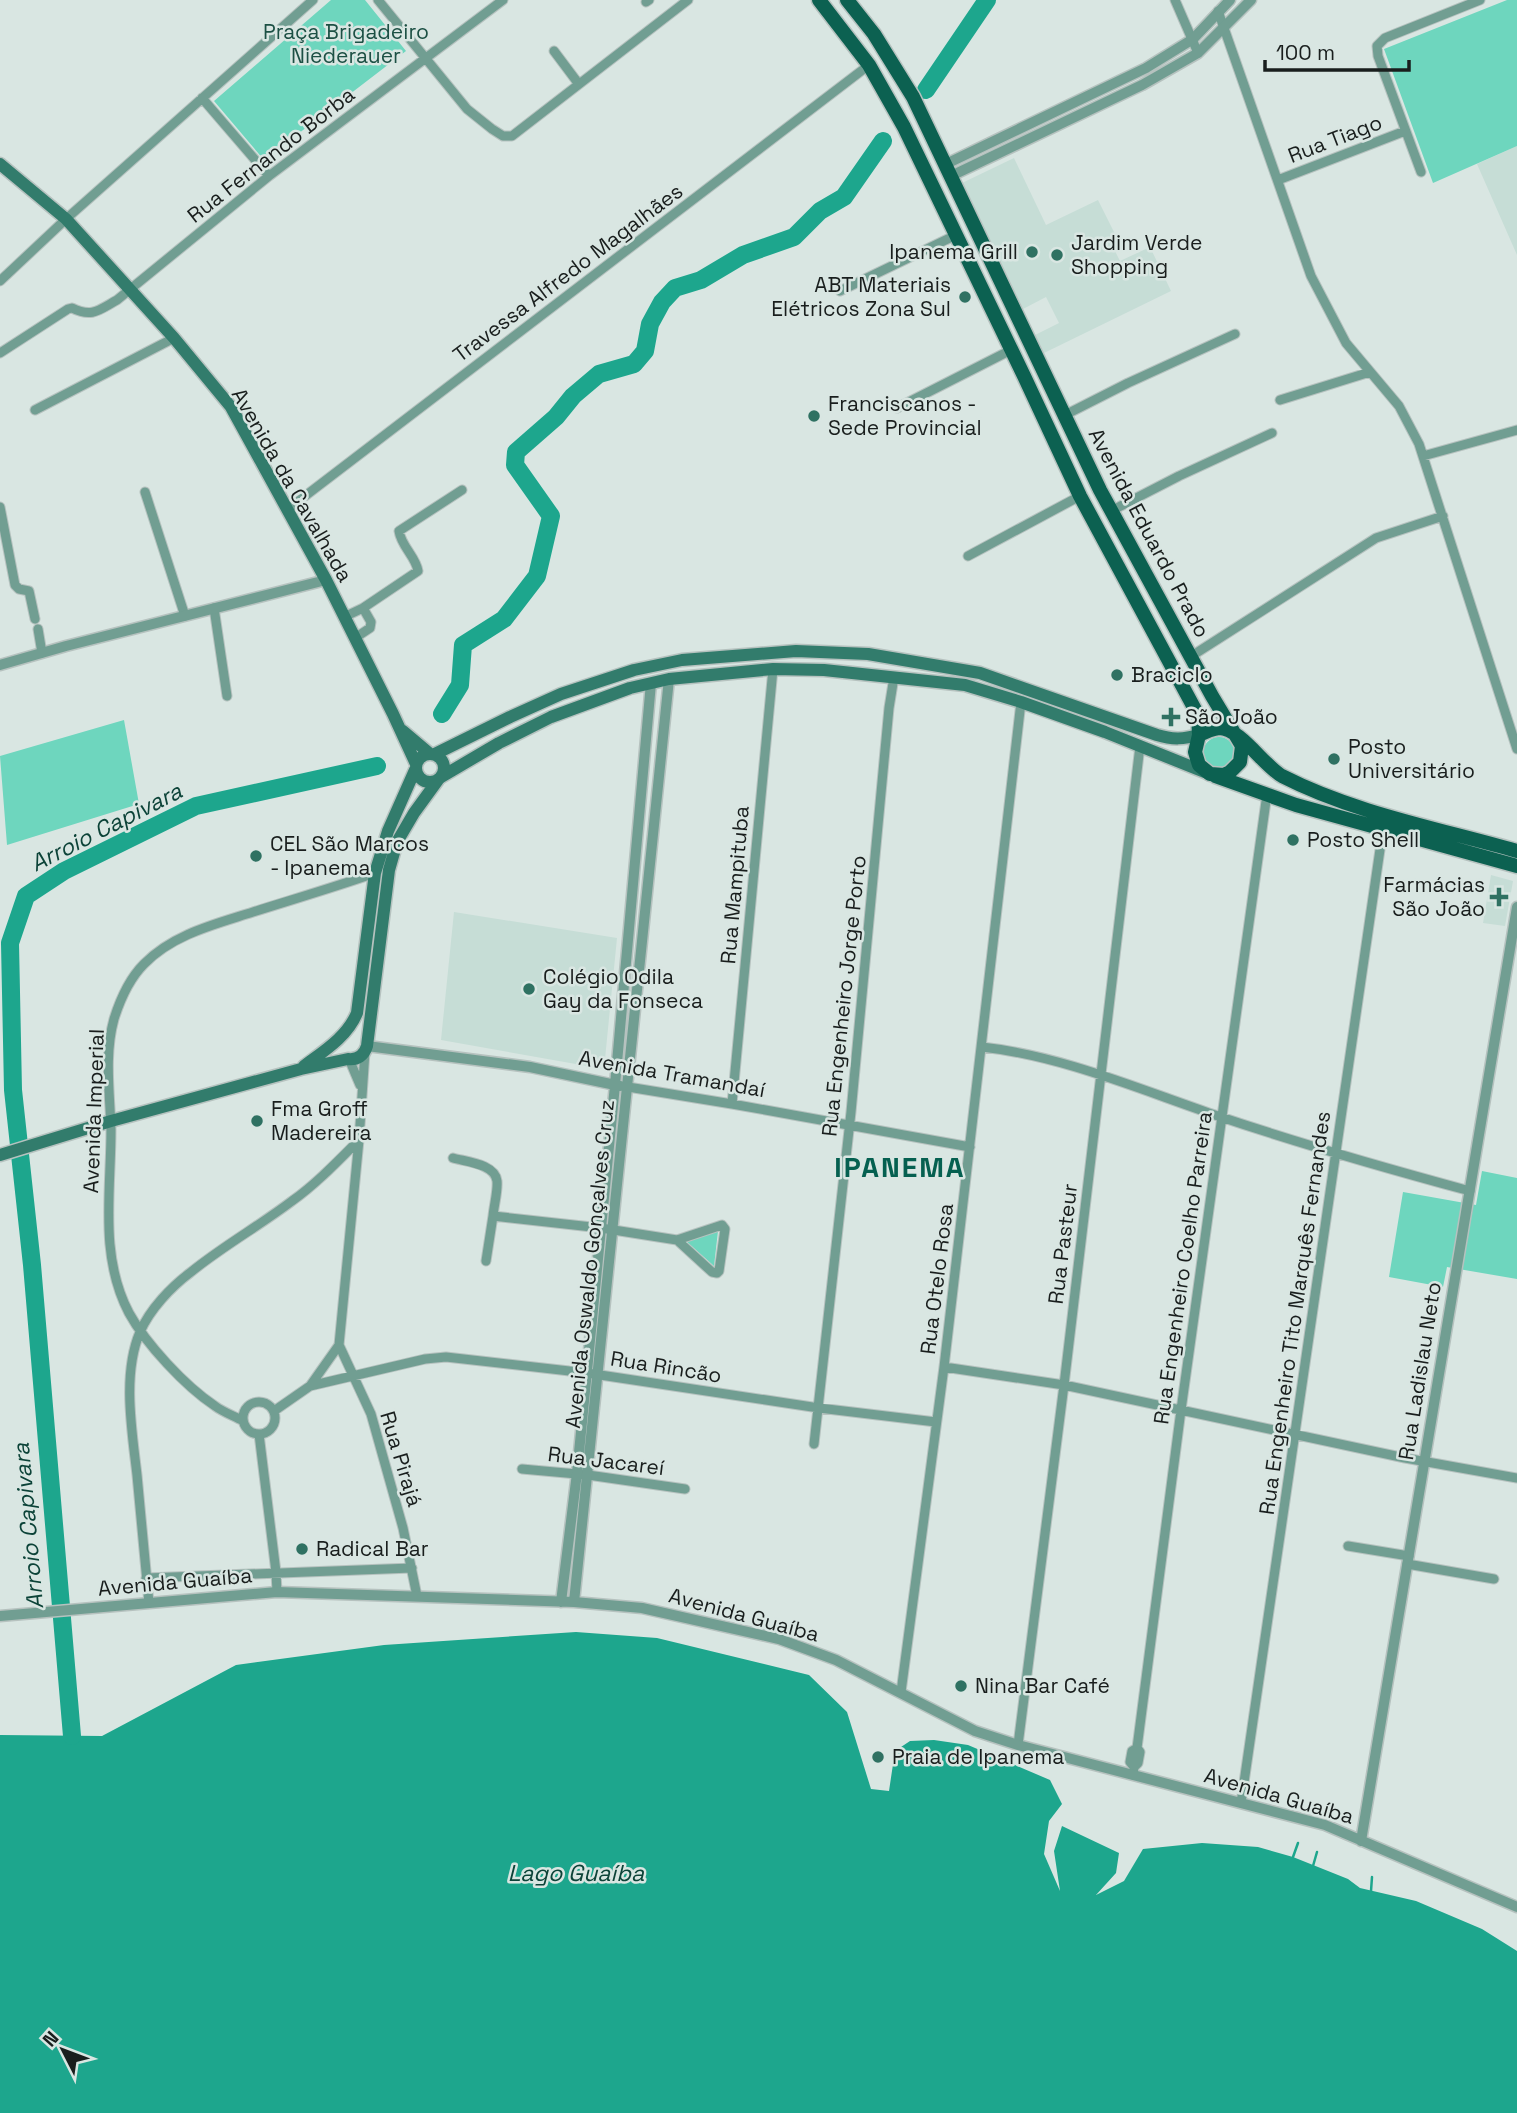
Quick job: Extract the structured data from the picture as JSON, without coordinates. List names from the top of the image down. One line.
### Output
{"streets":{"main road":["Avenida da Cavalhada","Avenida Eduardo Prado"],"street":["Rua Tiago","Rua Fernando Borba","Travessa Alfredo Magalhães","Rua Mampituba","Rua Engenheiro Jorge Porto","Avenida Tramandaí","Avenida Imperial","Rua Pasteur","Avenida Oswaldo Gonçalves Cruz","Rua Engenheiro Coelho Parreira","Rua Otelo Rosa","Rua Engenheiro Tito Marquês Fernandes","Rua Rincão","Rua Ladislau Neto","Rua Pirajá","Rua Jacareí","Avenida Guaíba"]},"crossings":[["Rua Fernando Borba","Avenida da Cavalhada"],["Travessa Alfredo Magalhães","Avenida da Cavalhada"],["Travessa Alfredo Magalhães","Avenida Eduardo Prado"],["Rua Mampituba","Avenida Tramandaí"],["Rua Engenheiro Jorge Porto","Avenida Tramandaí"],["Rua Engenheiro Jorge Porto","Rua Rincão"],["Avenida Tramandaí","Avenida Oswaldo Gonçalves Cruz"],["Avenida Tramandaí","Rua Otelo Rosa"],["Avenida Imperial","Rua Rincão"],["Rua Pasteur","Avenida Guaíba"],["Avenida Oswaldo Gonçalves Cruz","Rua Rincão"],["Avenida Oswaldo Gonçalves Cruz","Rua Jacareí"],["Avenida Oswaldo Gonçalves Cruz","Avenida Guaíba"],["Rua Engenheiro Coelho Parreira","Avenida Guaíba"],["Rua Otelo Rosa","Rua Rincão"],["Rua Otelo Rosa","Avenida Guaíba"],["Rua Engenheiro Tito Marquês Fernandes","Avenida Guaíba"],["Rua Rincão","Rua Pirajá"],["Rua Ladislau Neto","Avenida Guaíba"],["Rua Pirajá","Avenida Guaíba"]],"districts":["IPANEMA"],"water":["Arroio Capivara","Lago Guaíba"],"parks":["Praça Brigadeiro Niederauer"],"places":{"other":["Ipanema Grill","Jardim Verde Shopping","ABT Materiais Elétricos Zona Sul","Franciscanos - Sede Provincial","Braciclo","Posto Universitário","Posto Shell","CEL São Marcos - Ipanema","Colégio Odila Gay da Fonseca","Fma Groff Madereira","Radical Bar","Nina Bar Café","Praia de Ipanema"],"health":["São João","Farmácias São João"]},"scale_bar":"100 m","north":"top left"}
